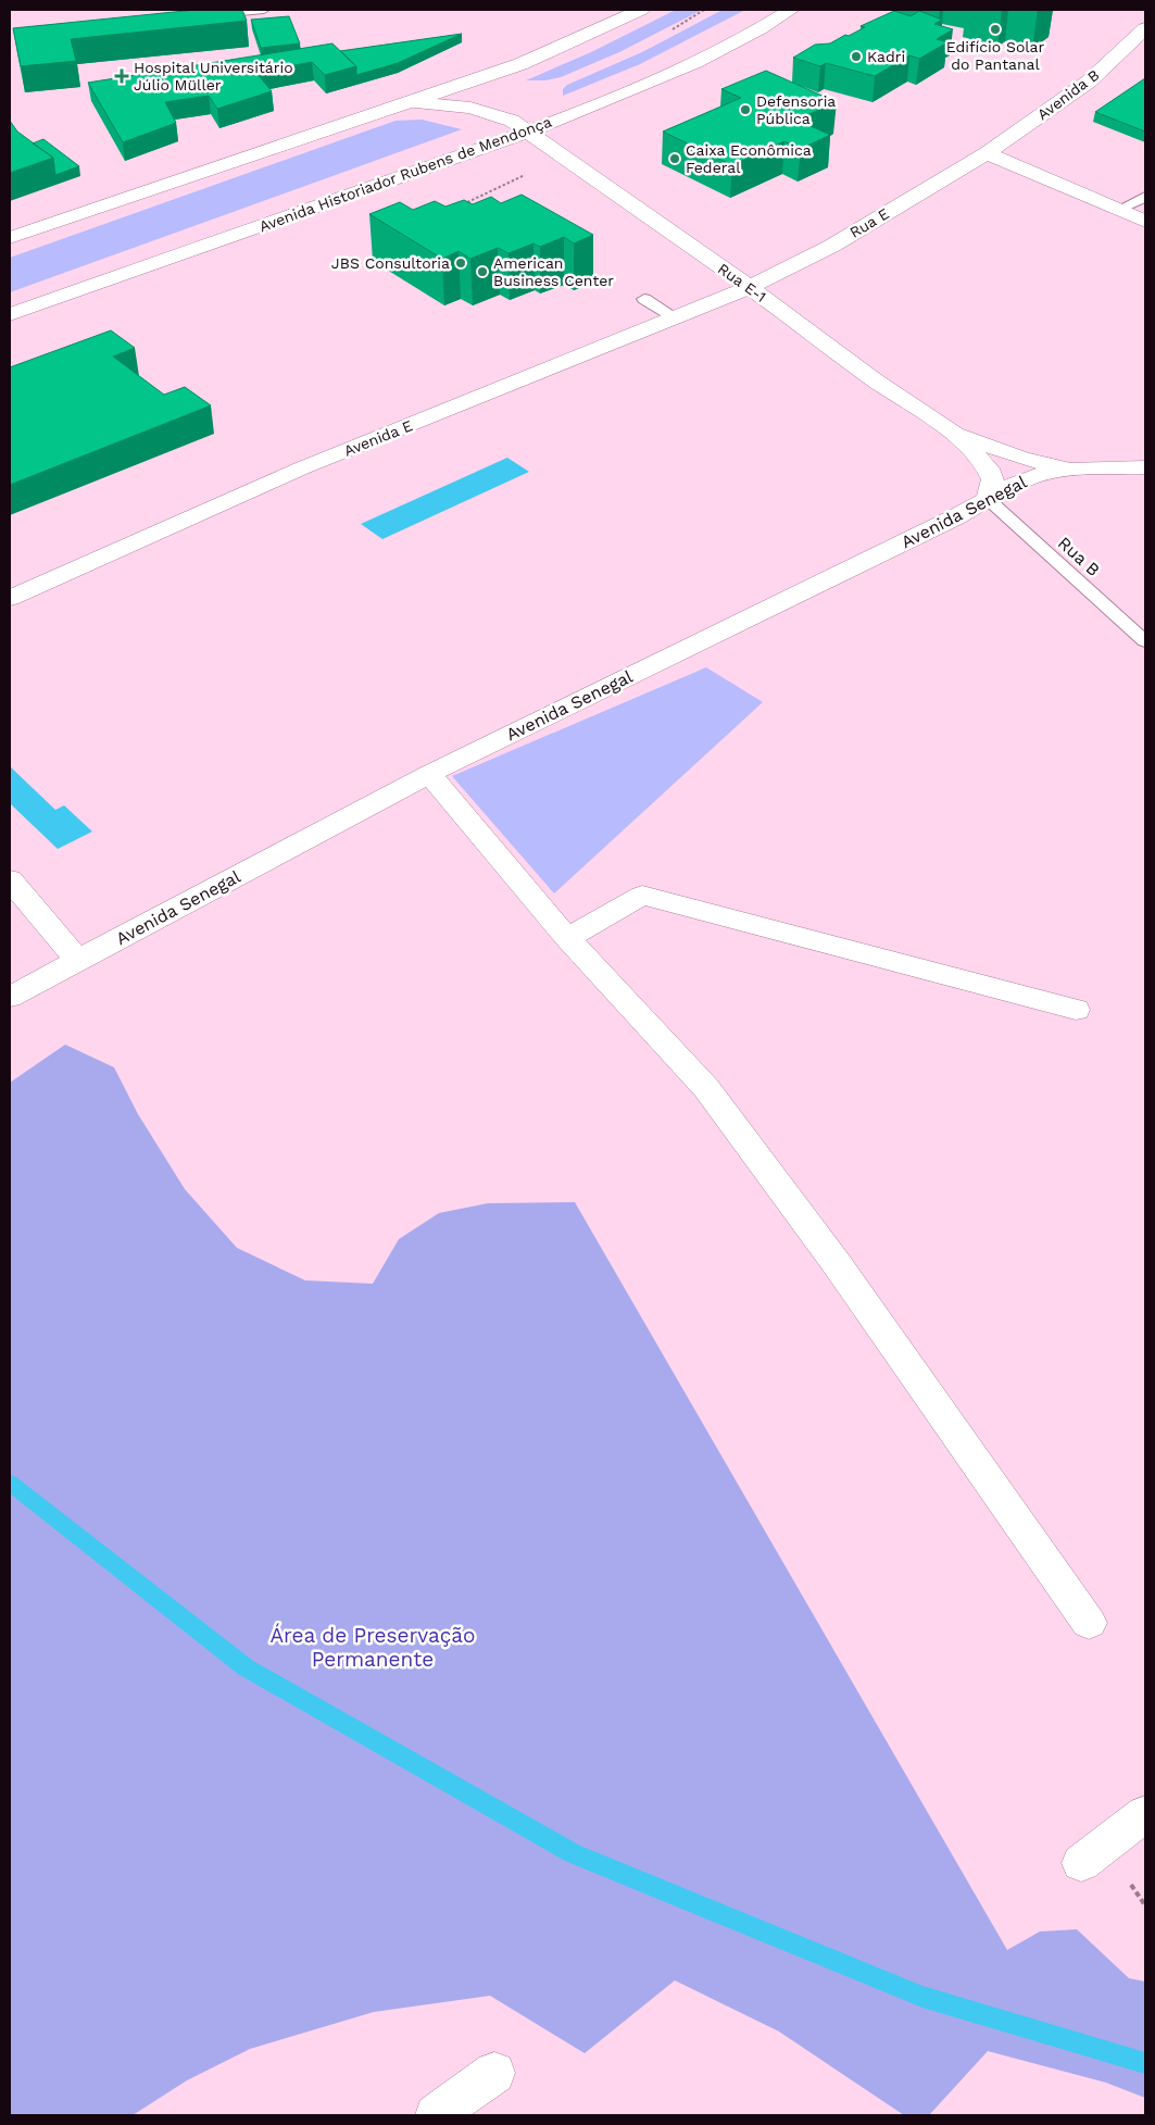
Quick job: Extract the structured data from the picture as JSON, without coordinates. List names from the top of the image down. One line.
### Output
{"streets":{"street":["Avenida B","Avenida Historiador Rubens de Mendonça","Rua E","Rua E-1","Avenida E","Avenida Senegal"],"lane":["Rua B"]},"crossings":[["Avenida B","Rua E"],["Avenida Historiador Rubens de Mendonça","Rua E-1"],["Rua E","Rua E-1"],["Rua E","Avenida E"],["Rua E-1","Avenida E"],["Rua E-1","Avenida Senegal"],["Rua E-1","Rua B"],["Avenida Senegal","Rua B"]],"parks":["Área de Preservação Permanente"],"places":{"other":["Edifício Solar do Pantanal","Kadri","Defensoria Pública","Caixa Econômica Federal","JBS Consultoria","American Business Center"],"health":["Hospital Universitário Júlio Müller"]}}
